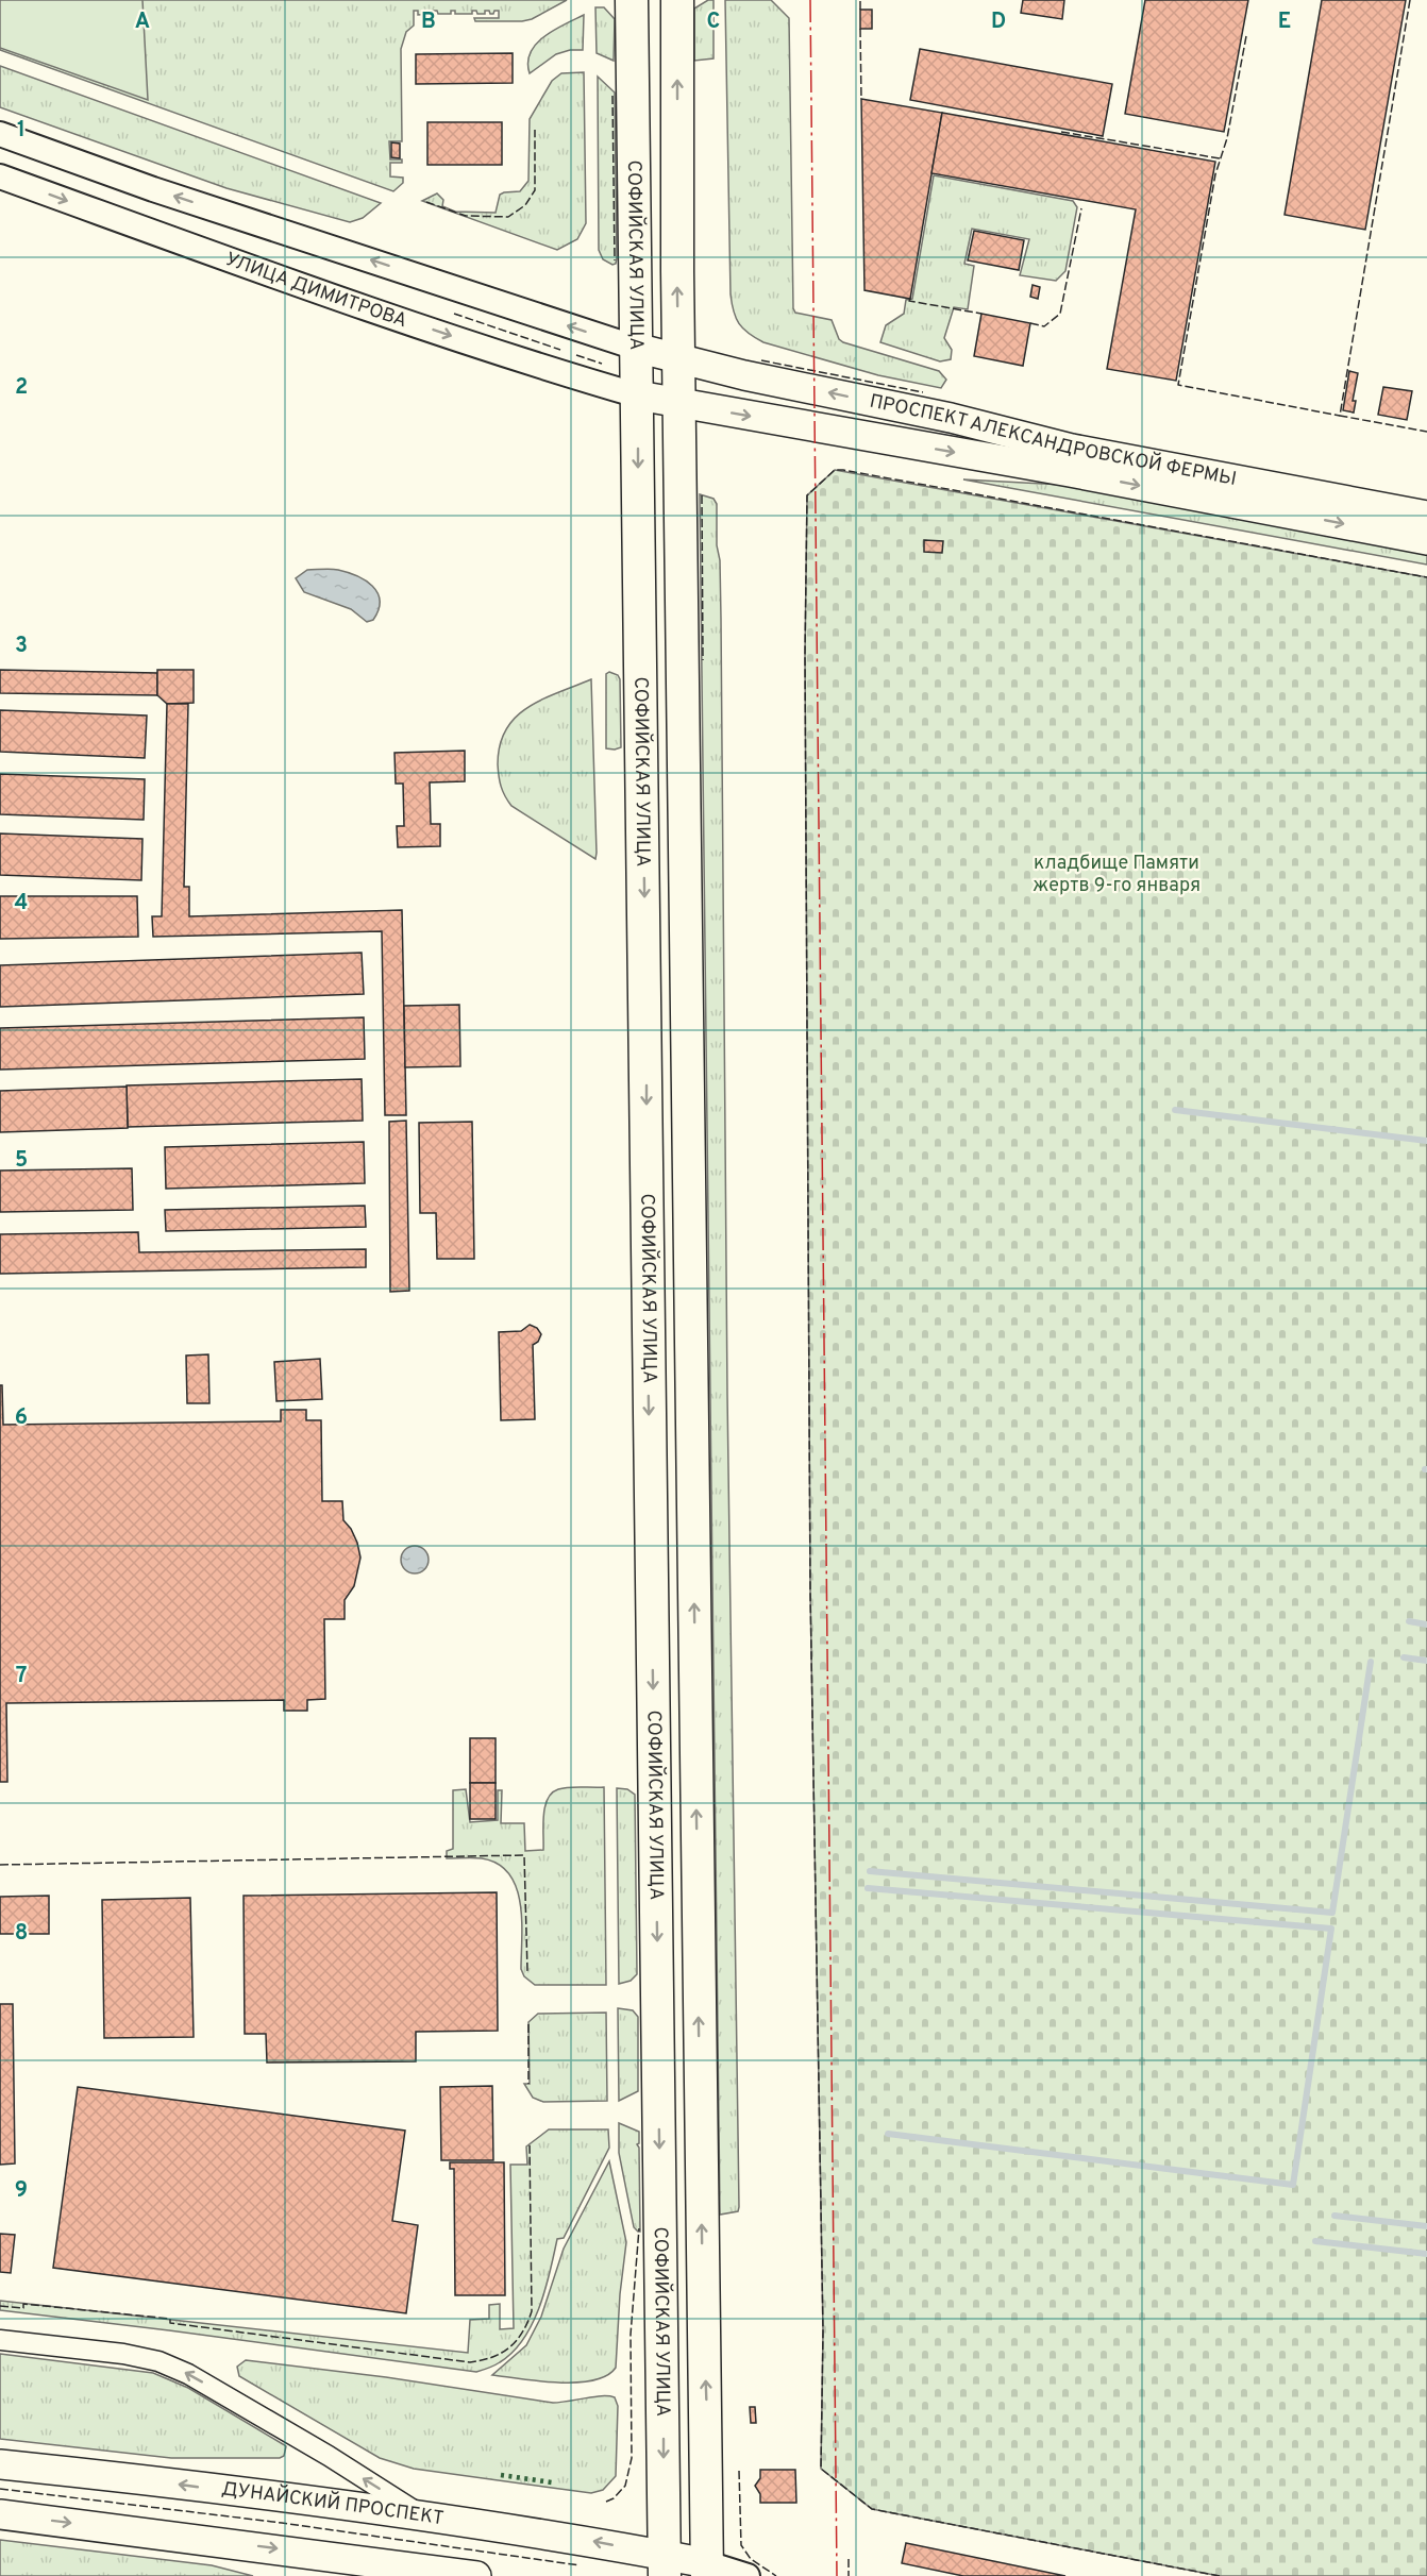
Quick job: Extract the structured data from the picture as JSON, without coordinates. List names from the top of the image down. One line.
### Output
{"streets":{"main road":["СОФИЙСКАЯ УЛИЦА","ПРОСПЕКТ АЛЕКСАНДРОВСКОЙ ФЕРМЫ","ДУНАЙСКИЙ ПРОСПЕКТ"],"street":["УЛИЦА ДИМИТРОВА"]},"crossings":[["СОФИЙСКАЯ УЛИЦА","УЛИЦА ДИМИТРОВА"],["СОФИЙСКАЯ УЛИЦА","ПРОСПЕКТ АЛЕКСАНДРОВСКОЙ ФЕРМЫ"],["СОФИЙСКАЯ УЛИЦА","ДУНАЙСКИЙ ПРОСПЕКТ"],["УЛИЦА ДИМИТРОВА","ПРОСПЕКТ АЛЕКСАНДРОВСКОЙ ФЕРМЫ"]],"parks":["кладбище Памяти жертв 9-го января"],"grid":{"columns":["A","B","C","D","E"],"rows":["1","2","3","4","5","6","7","8","9"]}}
